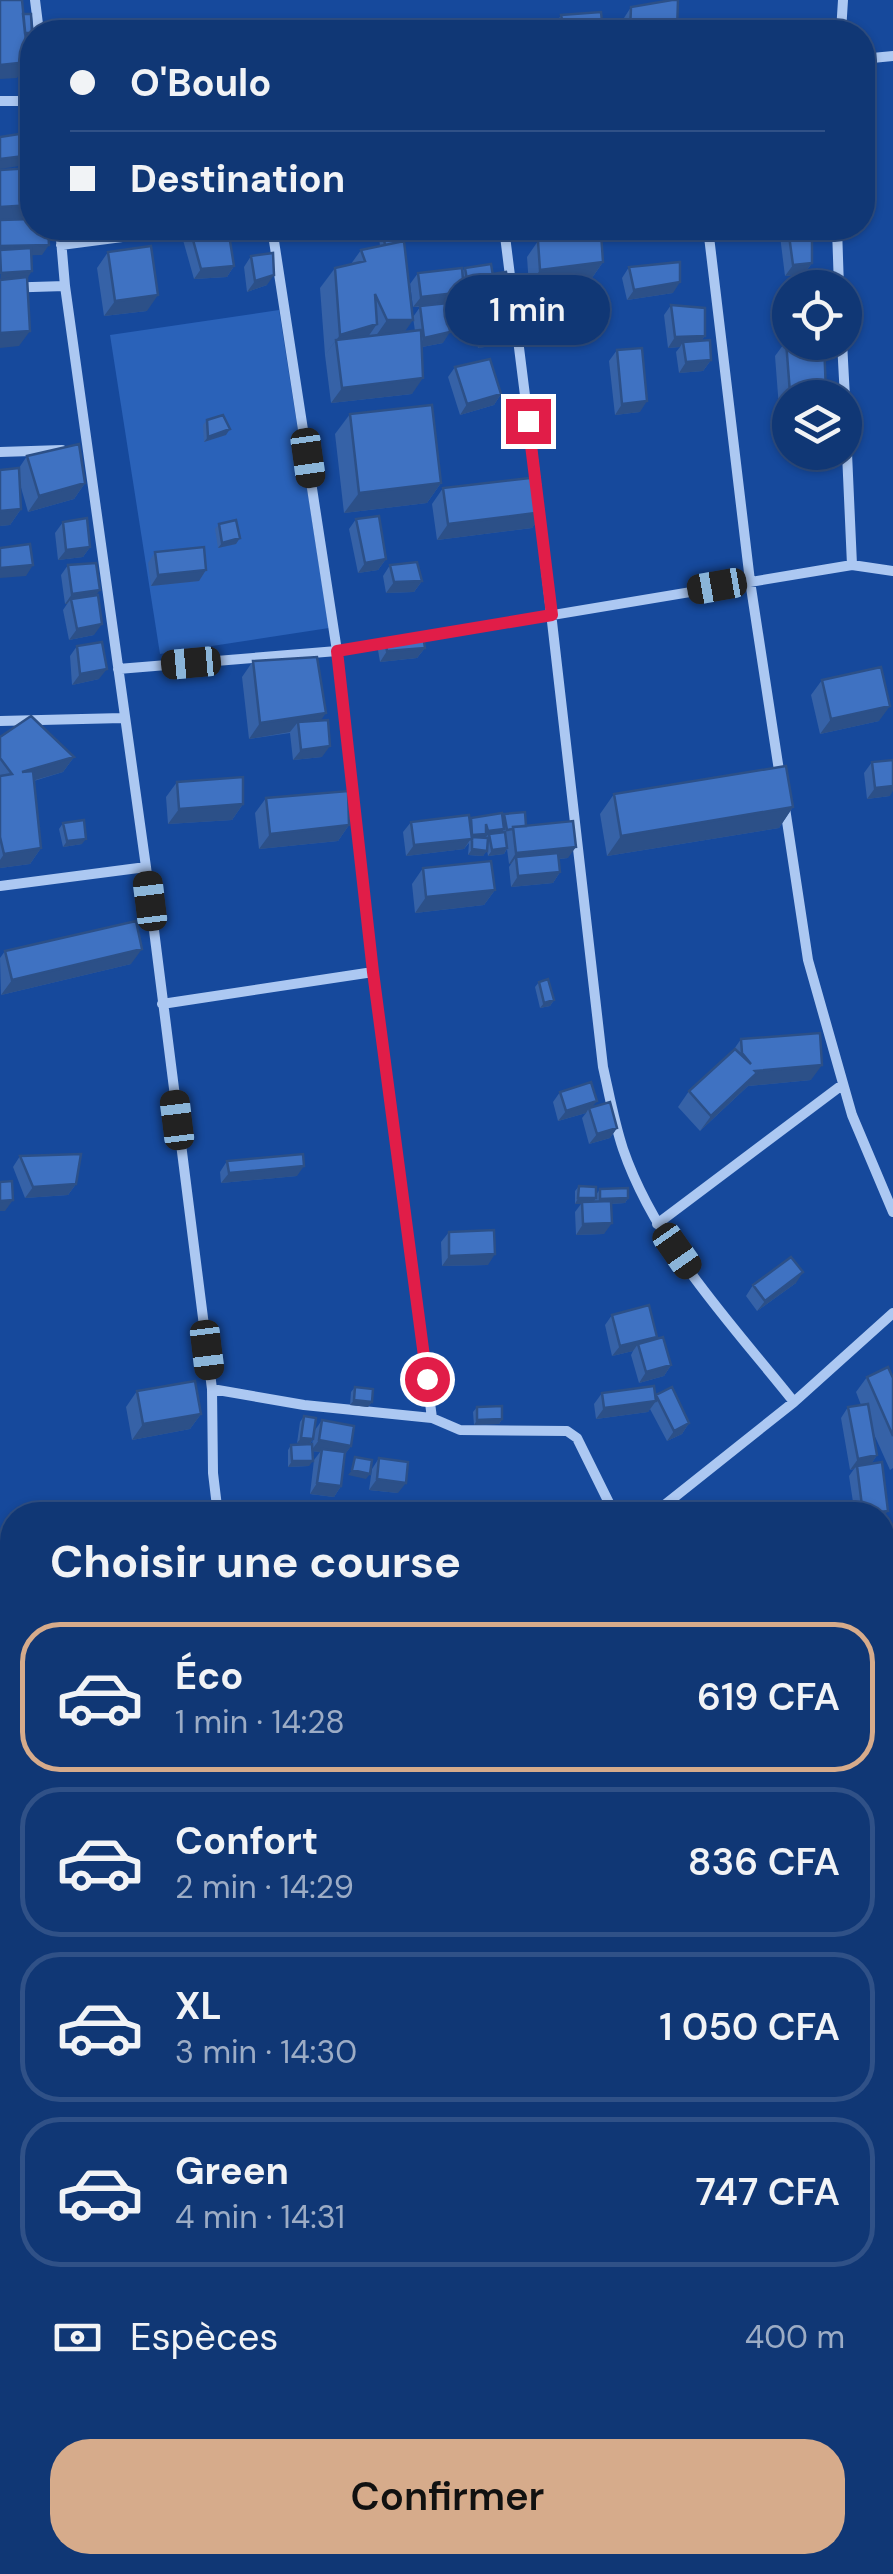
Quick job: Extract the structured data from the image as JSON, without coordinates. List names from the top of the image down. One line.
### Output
{"page":{"banner":["O'Boulo","Destination"],"bubble":"1 min","heading":"Choisir une course","list":[{"name":"Éco","note":"1 min · 14:28","value":"619 CFA"},{"name":"Confort","note":"2 min · 14:29","value":"836 CFA"},{"name":"XL","note":"3 min · 14:30","value":"1 050 CFA"},{"name":"Green","note":"4 min · 14:31","value":"747 CFA"}],"pay":["Espèces","400 m"],"buttons":"Confirmer"}}
